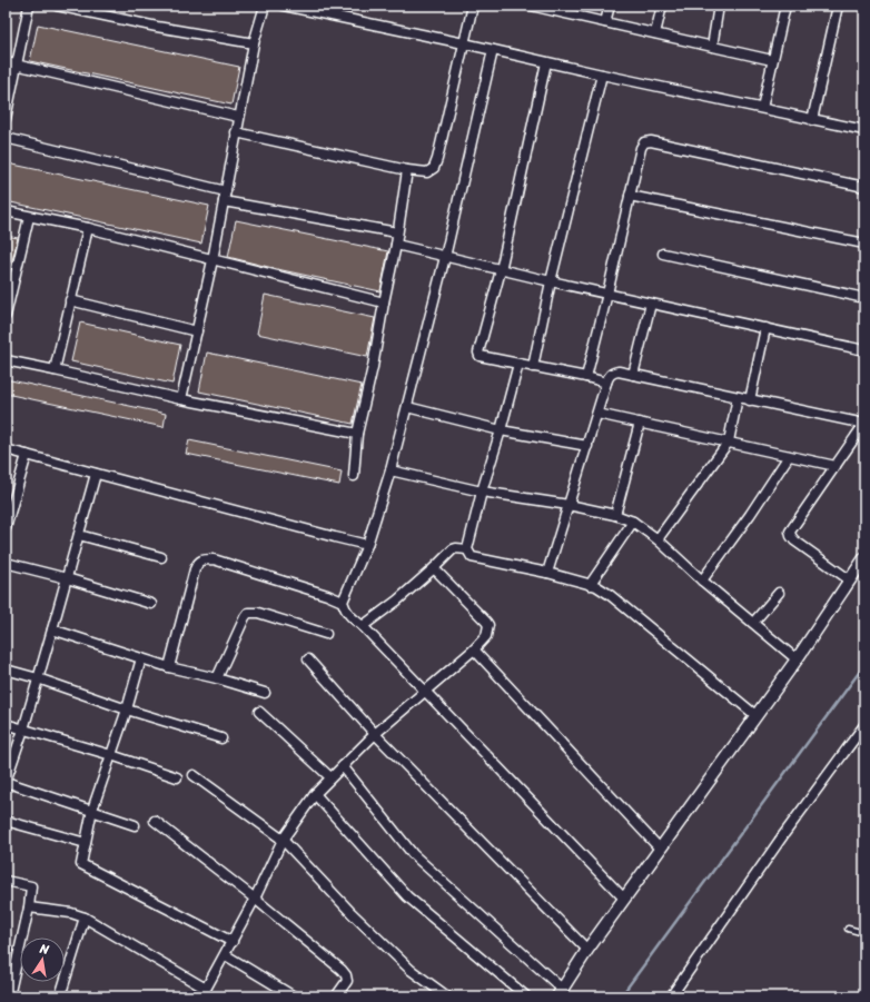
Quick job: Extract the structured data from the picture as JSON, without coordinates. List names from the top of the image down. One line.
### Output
{"north":"top"}
